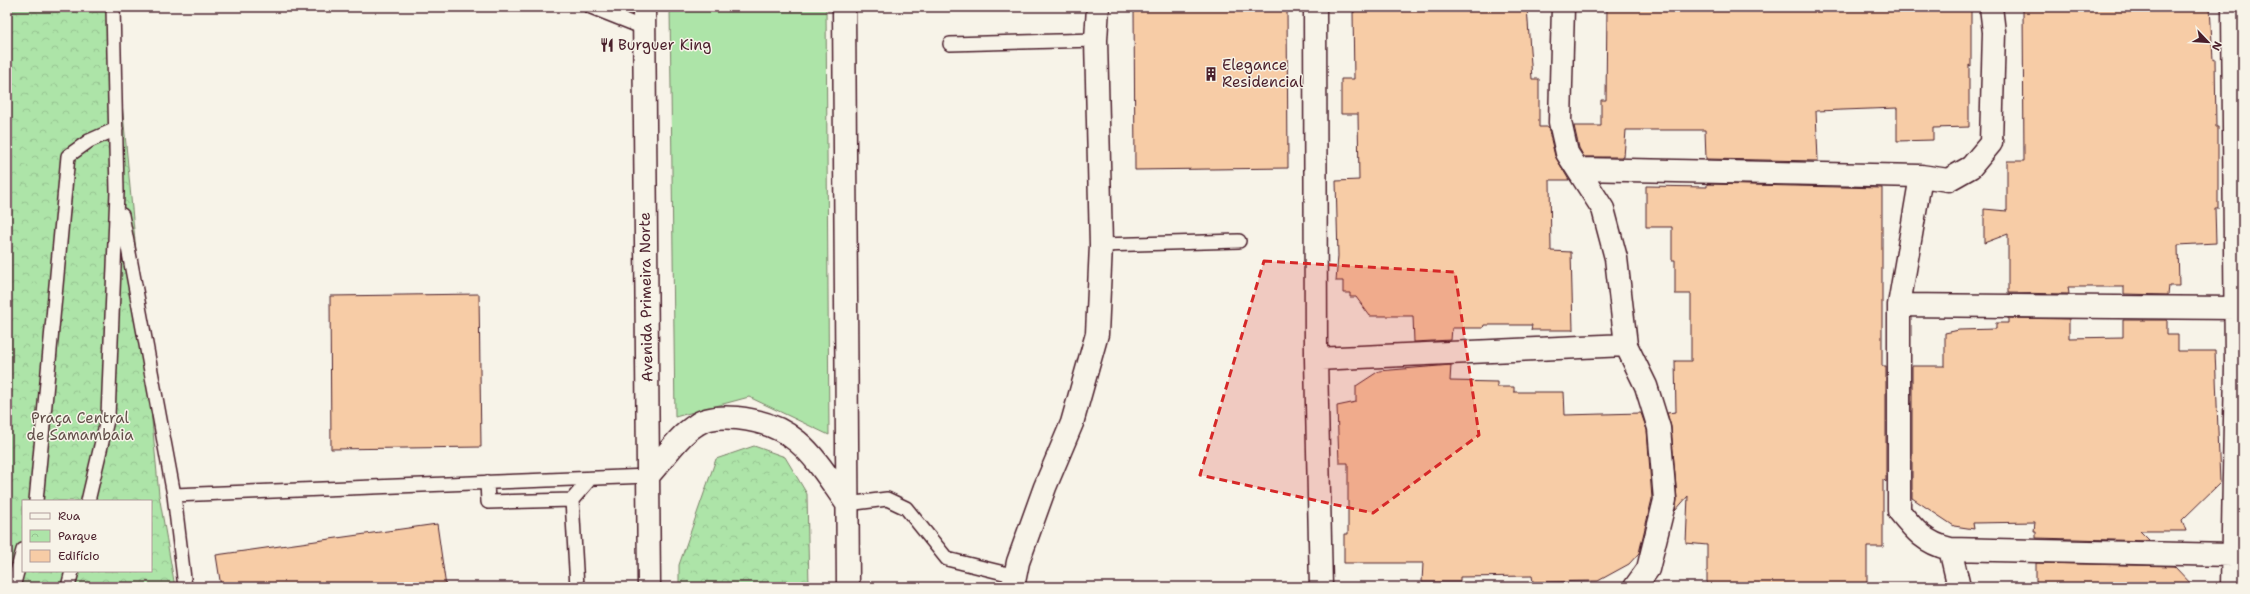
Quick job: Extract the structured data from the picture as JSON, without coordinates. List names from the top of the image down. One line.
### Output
{"streets":{"street":["Avenida Primeira Norte"]},"parks":["Praça Central de Samambaia"],"places":{"restaurant":["Burguer King"],"building":["Elegance Residencial"]},"legend":["Rua","Parque","Edifício"],"north":"bottom right"}
